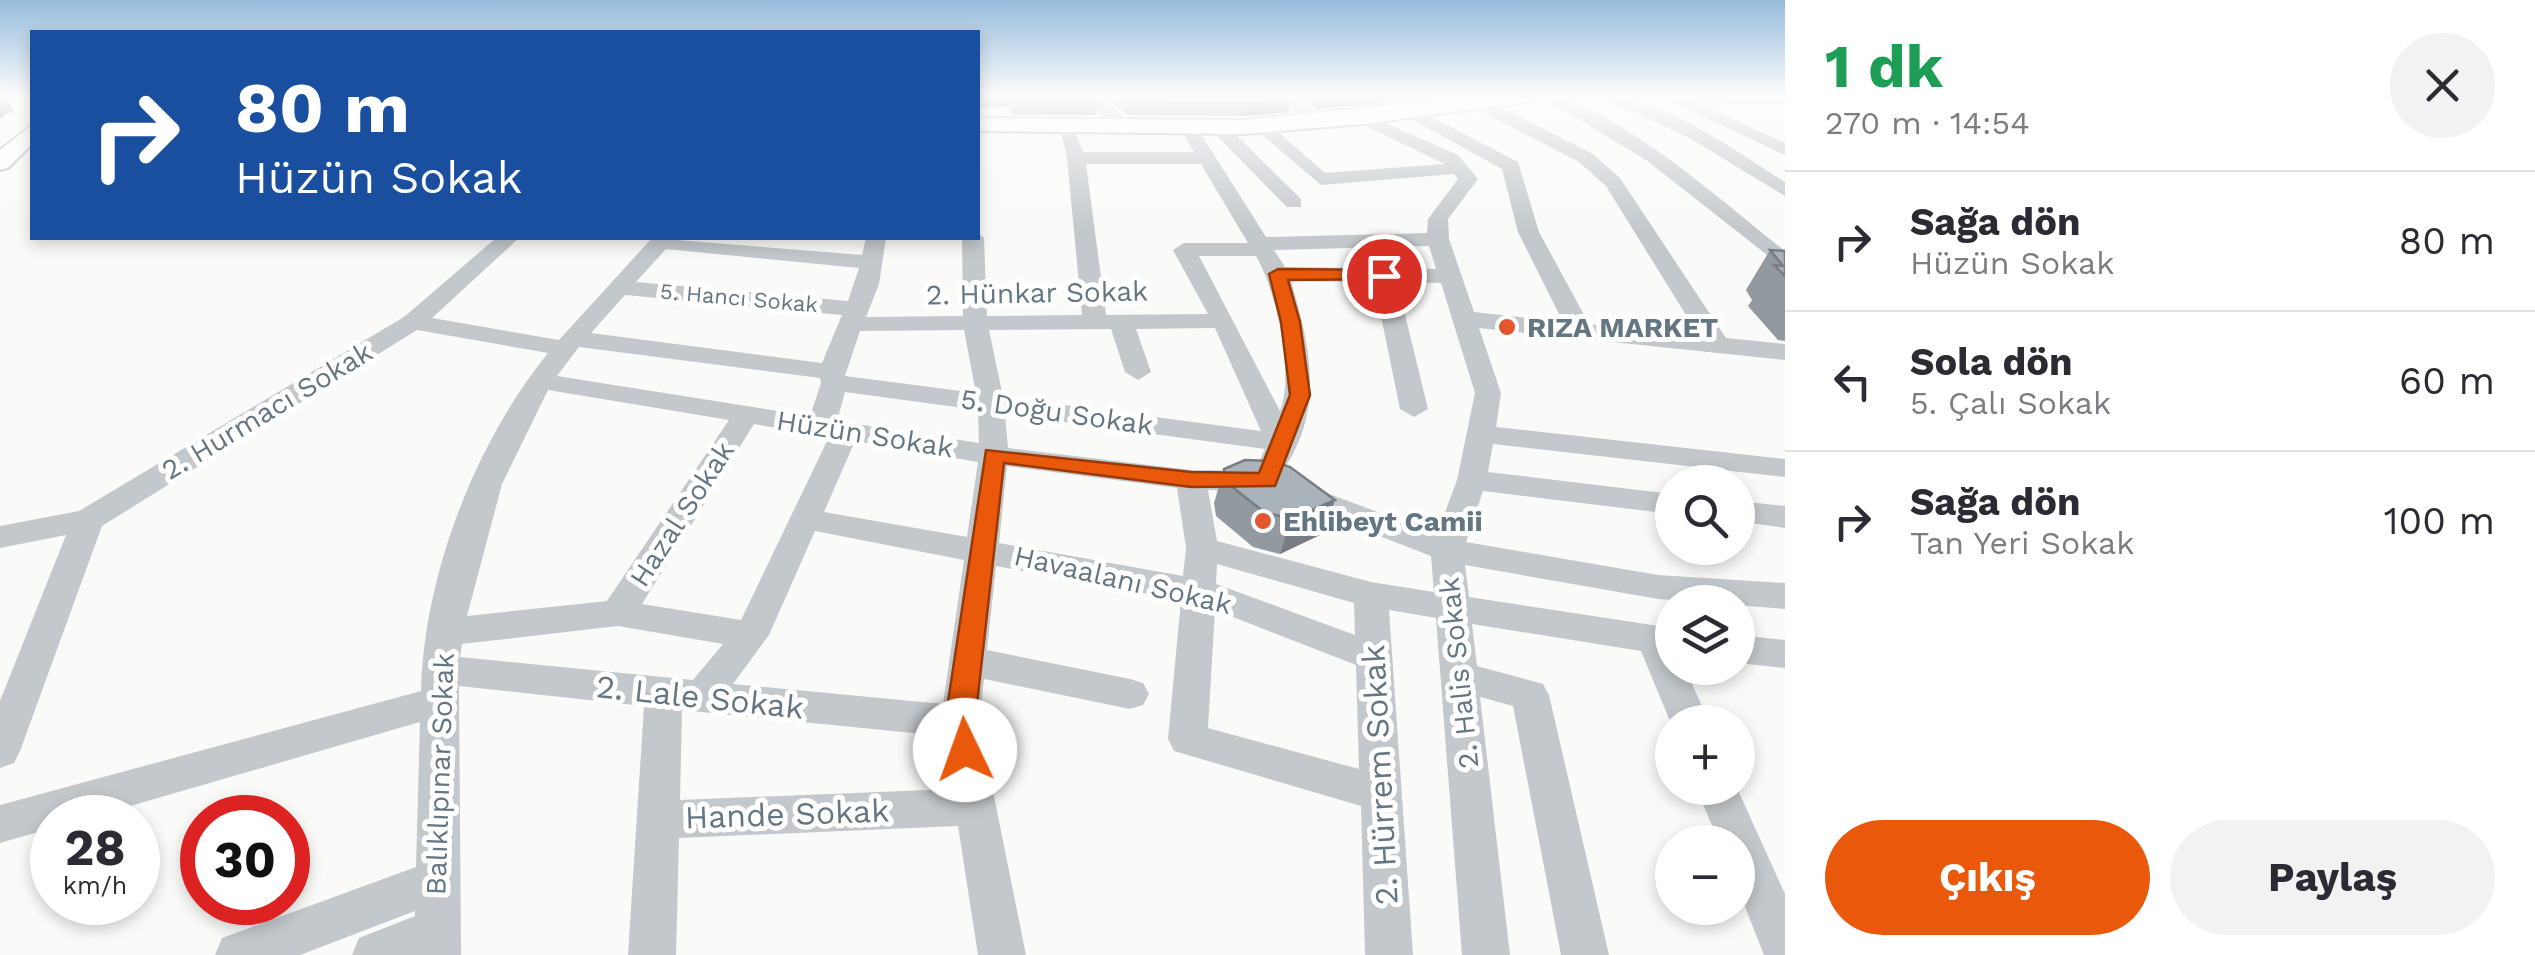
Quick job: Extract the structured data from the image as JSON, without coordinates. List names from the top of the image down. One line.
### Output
{"streets":{"street":["2. Hünkar Sokak","5. Hancı Sokak","2. Hurmacı Sokak","5. Doğu Sokak","Hüzün Sokak","Hazal Sokak","Havaalanı Sokak","2. Halis Sokak","2. Lale Sokak","Balıklıpınar Sokak","2. Hürrem Sokak","Hande Sokak"]},"crossings":[["2. Hünkar Sokak","5. Hancı Sokak"],["5. Hancı Sokak","Balıklıpınar Sokak"],["2. Hurmacı Sokak","5. Doğu Sokak"],["5. Doğu Sokak","Balıklıpınar Sokak"],["Hüzün Sokak","Hazal Sokak"],["Hüzün Sokak","2. Halis Sokak"],["Hüzün Sokak","Balıklıpınar Sokak"],["Havaalanı Sokak","2. Hürrem Sokak"],["2. Lale Sokak","Balıklıpınar Sokak"]],"places":["RIZA MARKET","Ehlibeyt Camii"],"page":{"heading":["1 dk","270 m · 14:54"],"turn":["80 m","Hüzün Sokak"],"list":[{"name":"Sağa dön","note":"Hüzün Sokak","value":"80 m"},{"name":"Sola dön","note":"5. Çalı Sokak","value":"60 m"},{"name":"Sağa dön","note":"Tan Yeri Sokak","value":"100 m"}],"map_buttons":["+","−"],"speed":"28 km/h","limit":"30","buttons":["Çıkış","Paylaş"]}}
